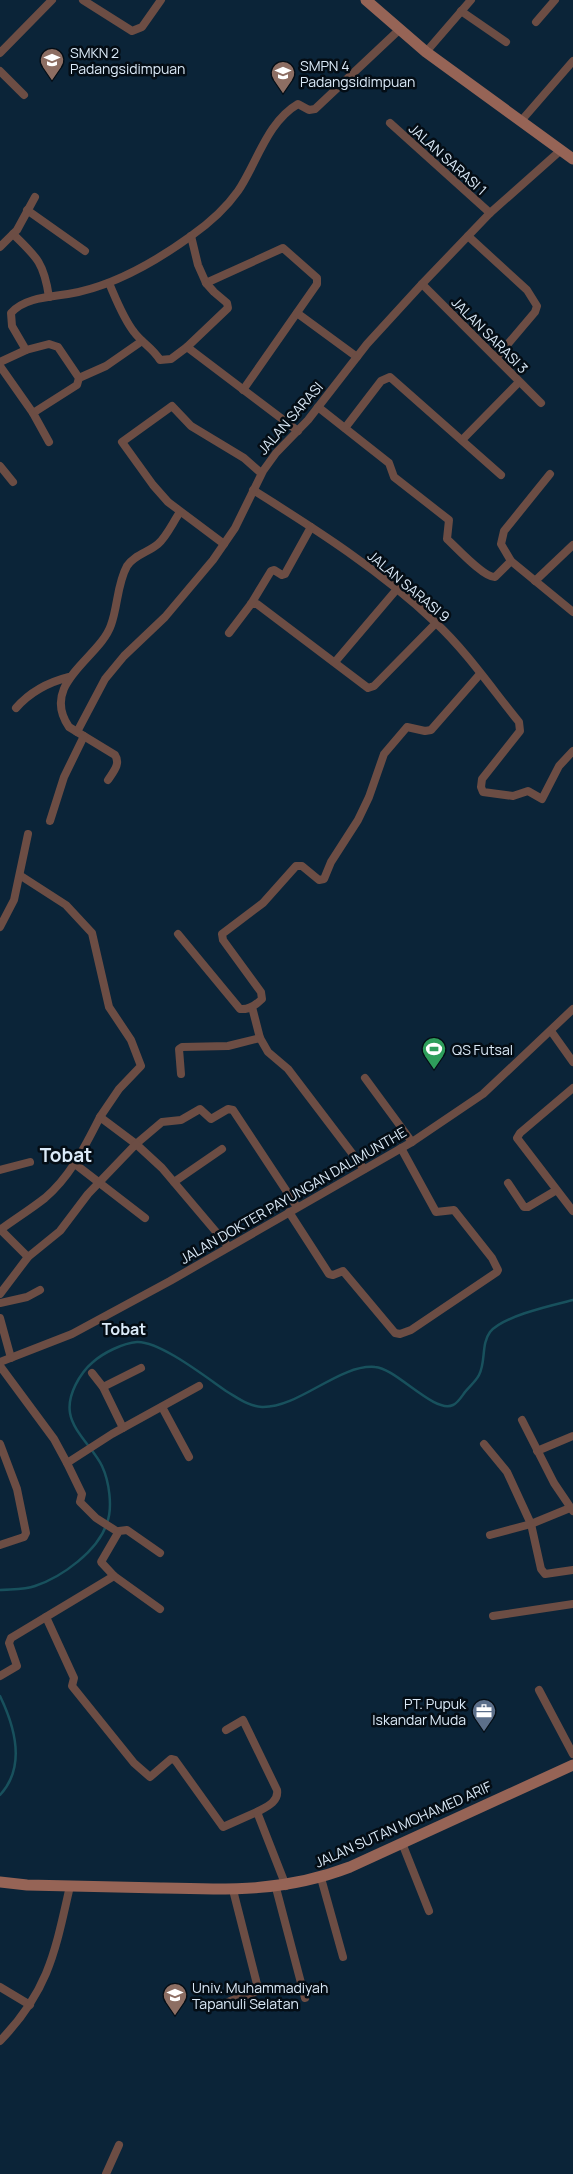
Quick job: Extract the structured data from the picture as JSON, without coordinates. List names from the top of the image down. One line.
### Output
{"streets":{"street":["JALAN SARASI 1","JALAN SARASI 3","JALAN SARASI","JALAN SARASI 9","JALAN DOKTER PAYUNGAN DALIMUNTHE","JALAN SUTAN MOHAMED ARIF"]},"crossings":[["JALAN SARASI 1","JALAN SARASI"],["JALAN SARASI 3","JALAN SARASI"],["JALAN SARASI","JALAN SARASI 9"]],"districts":["Tobat","Tobat"],"places":{"school or university":["SMKN 2 Padangsidimpuan","SMPN 4 Padangsidimpuan","Univ. Muhammadiyah Tapanuli Selatan"],"sports":["QS Futsal"],"office":["PT. Pupuk Iskandar Muda"]}}
